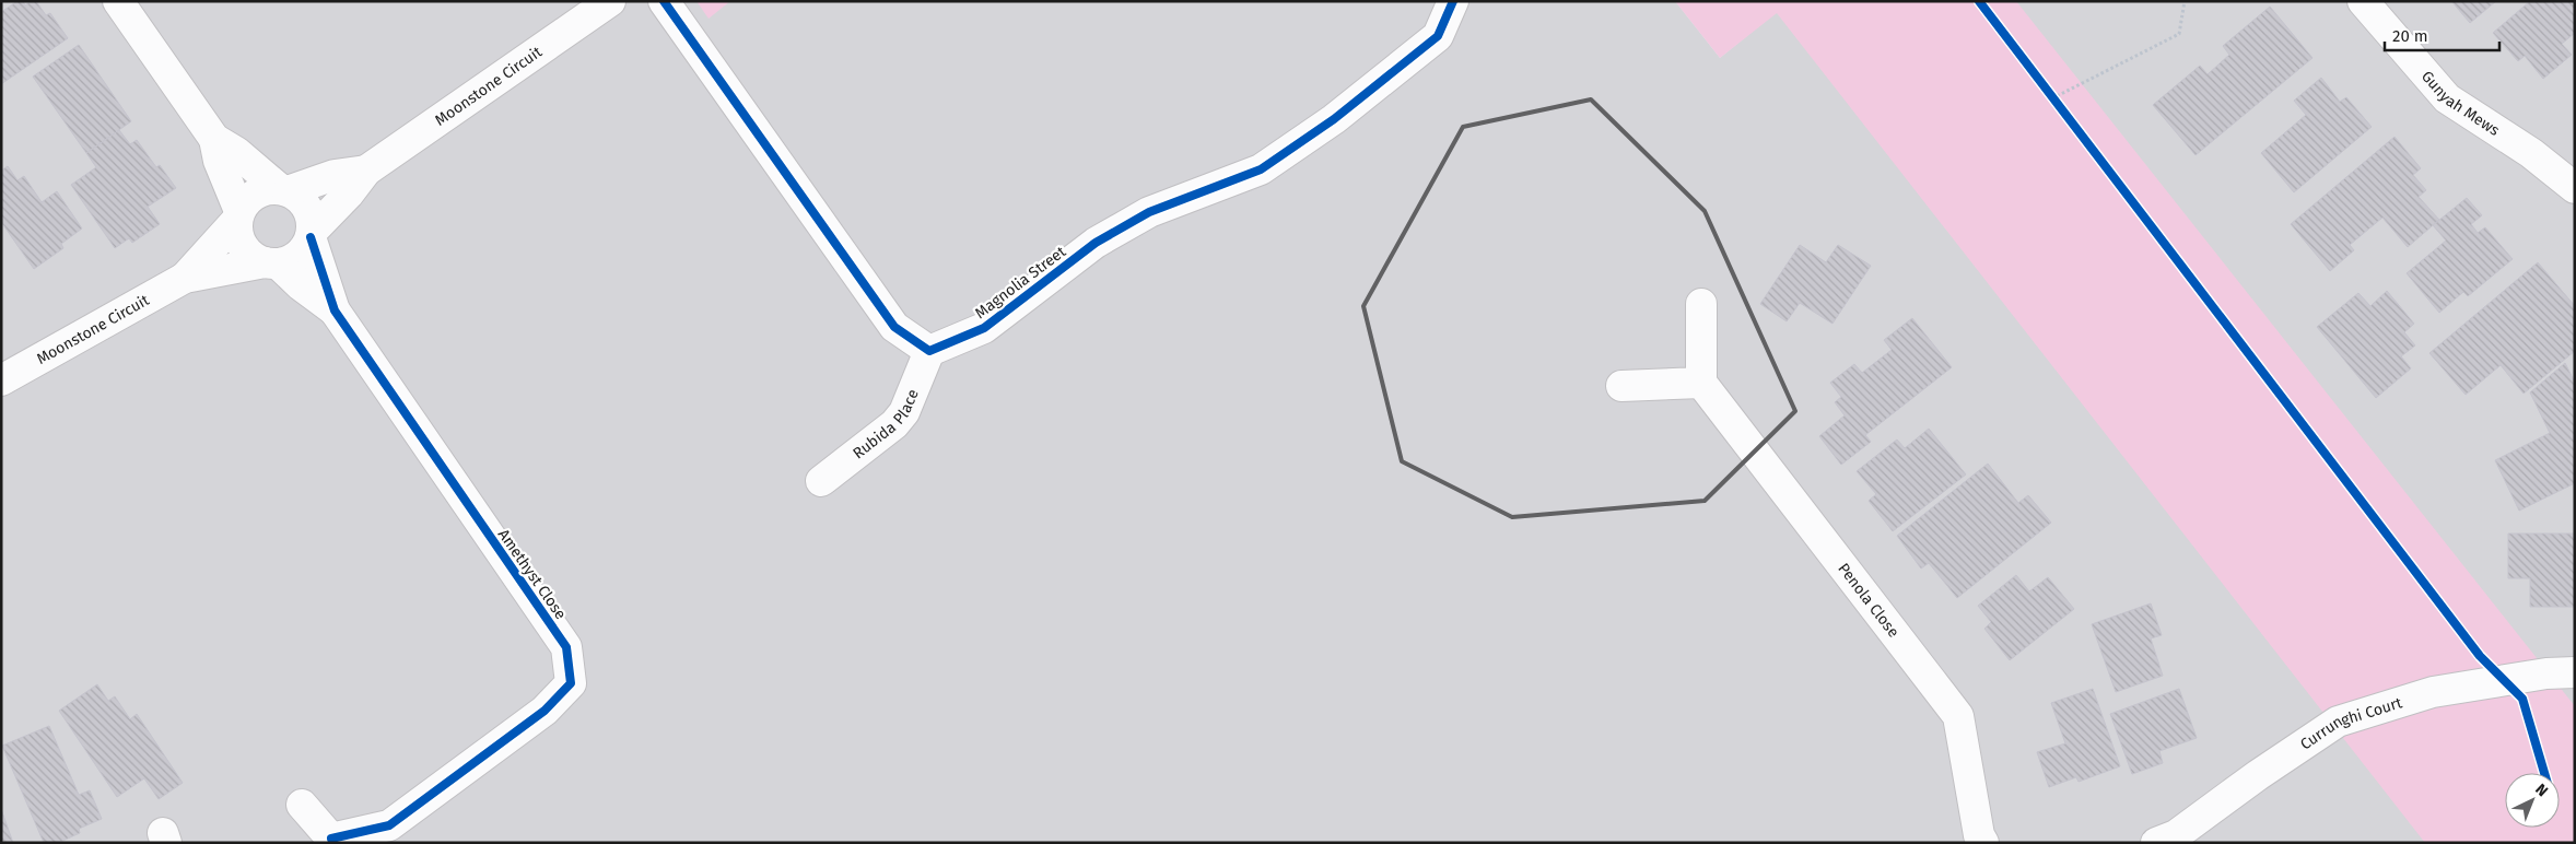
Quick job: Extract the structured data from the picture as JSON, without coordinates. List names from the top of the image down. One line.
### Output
{"streets":{"street":["Moonstone Circuit","Gunyah Mews","Magnolia Street","Rubida Place","Amethyst Close","Penola Close","Currunghi Court"]},"crossings":[["Moonstone Circuit","Amethyst Close"],["Magnolia Street","Rubida Place"]],"scale_bar":"20 m","north":"top right"}
